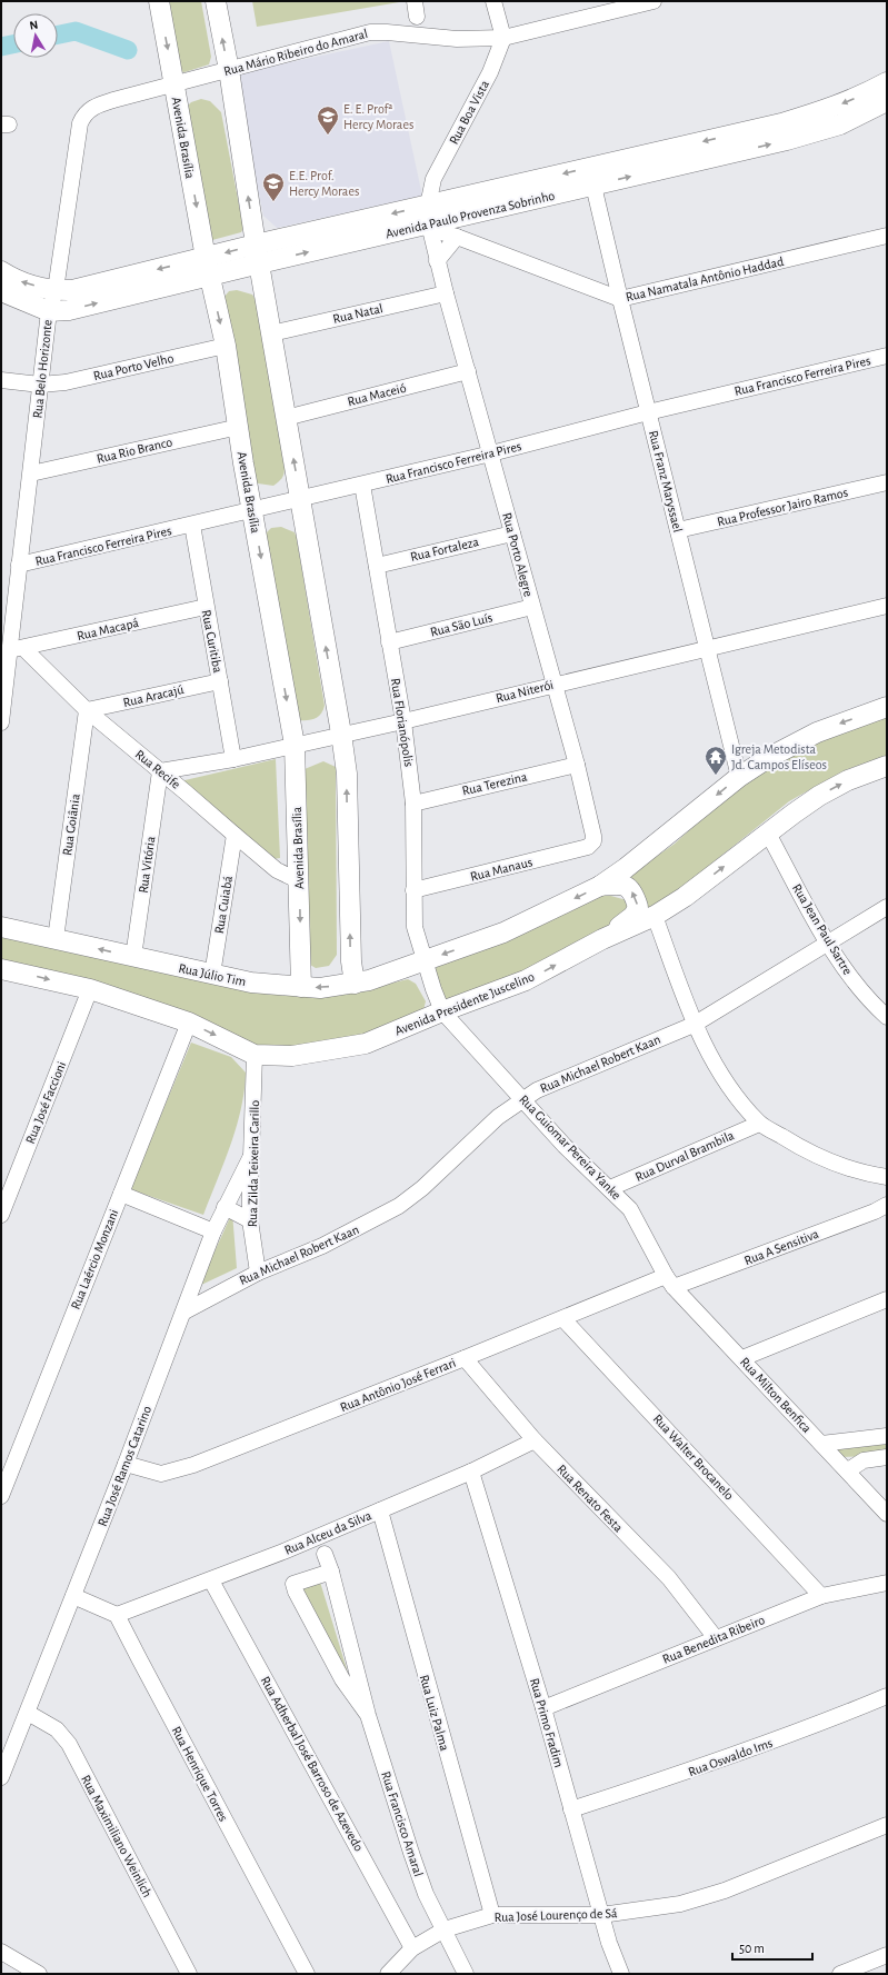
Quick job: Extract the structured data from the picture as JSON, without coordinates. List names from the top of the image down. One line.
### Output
{"streets":{"main road":["Avenida Brasília","Avenida Paulo Provenza Sobrinho","Rua Júlio Tim","Avenida Presidente Juscelino"],"street":["Rua Mário Ribeiro do Amaral","Rua Boa Vista","Rua Namatala Antônio Haddad","Rua Natal","Rua Porto Velho","Rua Belo Horizonte","Rua Francisco Ferreira Pires","Rua Maceió","Rua Rio Branco","Rua Franz Maryssael","Rua Professor Jairo Ramos","Rua Fortaleza","Rua Porto Alegre","Rua São Luís","Rua Macapá","Rua Curitiba","Rua Niterói","Rua Aracajú","Rua Florianópolis","Rua Recife","Rua Terezina","Rua Goiânia","Rua Vitória","Rua Manaus","Rua Cuiabá","Rua Jean Paul Sartre","Rua Michael Robert Kaan","Rua José Faccioni","Rua Guiomar Pereira Yanke","Rua Durval Brambila","Rua Zilda Teixeira Carillo","Rua A Sensitiva","Rua Laércio Monzani","Rua Antônio José Ferrari","Rua Milton Benfica","Rua Walter Brocanelo","Rua José Ramos Catarino","Rua Renato Festa","Rua Alceu da Silva","Rua Benedita Ribeiro","Rua Luiz Palma","Rua Primo Fradim","Rua Oswaldo Ims","Rua Adherbal José Barroso de Azevedo","Rua Henrique Torres","Rua Francisco Amaral","Rua Maximiliano Weinlich","Rua José Lourenço de Sá"]},"crossings":[["Rua Mário Ribeiro do Amaral","Rua Boa Vista"],["Rua Mário Ribeiro do Amaral","Avenida Brasília"],["Rua Mário Ribeiro do Amaral","Rua Belo Horizonte"],["Rua Boa Vista","Avenida Paulo Provenza Sobrinho"],["Rua Boa Vista","Rua Namatala Antônio Haddad"],["Rua Boa Vista","Rua Porto Alegre"],["Avenida Brasília","Avenida Paulo Provenza Sobrinho"],["Avenida Brasília","Rua Porto Velho"],["Avenida Brasília","Rua Belo Horizonte"],["Avenida Brasília","Rua Francisco Ferreira Pires"],["Avenida Brasília","Rua Rio Branco"],["Avenida Brasília","Rua Niterói"],["Avenida Brasília","Rua Recife"],["Avenida Brasília","Rua Júlio Tim"],["Avenida Paulo Provenza Sobrinho","Rua Namatala Antônio Haddad"],["Avenida Paulo Provenza Sobrinho","Rua Belo Horizonte"],["Avenida Paulo Provenza Sobrinho","Rua Franz Maryssael"],["Avenida Paulo Provenza Sobrinho","Rua Porto Alegre"],["Rua Namatala Antônio Haddad","Rua Franz Maryssael"],["Rua Namatala Antônio Haddad","Rua Porto Alegre"],["Rua Natal","Rua Porto Alegre"],["Rua Porto Velho","Rua Belo Horizonte"],["Rua Belo Horizonte","Rua Francisco Ferreira Pires"],["Rua Belo Horizonte","Rua Rio Branco"],["Rua Belo Horizonte","Rua Macapá"],["Rua Belo Horizonte","Rua Recife"],["Rua Francisco Ferreira Pires","Rua Franz Maryssael"],["Rua Francisco Ferreira Pires","Rua Porto Alegre"],["Rua Francisco Ferreira Pires","Rua Curitiba"],["Rua Francisco Ferreira Pires","Rua Florianópolis"],["Rua Maceió","Rua Porto Alegre"],["Rua Franz Maryssael","Rua Professor Jairo Ramos"],["Rua Franz Maryssael","Rua Niterói"],["Rua Fortaleza","Rua Porto Alegre"],["Rua Fortaleza","Rua Florianópolis"],["Rua Porto Alegre","Rua São Luís"],["Rua Porto Alegre","Rua Niterói"],["Rua Porto Alegre","Rua Terezina"],["Rua Porto Alegre","Rua Manaus"],["Rua São Luís","Rua Florianópolis"],["Rua Macapá","Rua Curitiba"],["Rua Macapá","Rua Recife"],["Rua Curitiba","Rua Niterói"],["Rua Curitiba","Rua Aracajú"],["Rua Niterói","Rua Florianópolis"],["Rua Niterói","Rua Recife"],["Rua Niterói","Rua Vitória"],["Rua Aracajú","Rua Recife"],["Rua Aracajú","Rua Goiânia"],["Rua Florianópolis","Rua Terezina"],["Rua Florianópolis","Rua Manaus"],["Rua Florianópolis","Rua Júlio Tim"],["Rua Florianópolis","Rua Guiomar Pereira Yanke"],["Rua Recife","Rua Goiânia"],["Rua Recife","Rua Vitória"],["Rua Recife","Rua Cuiabá"],["Rua Goiânia","Rua Júlio Tim"],["Rua Vitória","Rua Júlio Tim"],["Rua Cuiabá","Rua Júlio Tim"],["Rua Jean Paul Sartre","Avenida Presidente Juscelino"],["Rua Jean Paul Sartre","Rua Michael Robert Kaan"],["Rua Júlio Tim","Rua Guiomar Pereira Yanke"],["Avenida Presidente Juscelino","Rua José Faccioni"],["Avenida Presidente Juscelino","Rua Guiomar Pereira Yanke"],["Avenida Presidente Juscelino","Rua Zilda Teixeira Carillo"],["Avenida Presidente Juscelino","Rua Laércio Monzani"],["Rua Michael Robert Kaan","Rua Guiomar Pereira Yanke"],["Rua Michael Robert Kaan","Rua Zilda Teixeira Carillo"],["Rua Michael Robert Kaan","Rua José Ramos Catarino"],["Rua Guiomar Pereira Yanke","Rua Durval Brambila"],["Rua Guiomar Pereira Yanke","Rua A Sensitiva"],["Rua Guiomar Pereira Yanke","Rua Antônio José Ferrari"],["Rua Guiomar Pereira Yanke","Rua Milton Benfica"],["Rua Zilda Teixeira Carillo","Rua José Ramos Catarino"],["Rua A Sensitiva","Rua Antônio José Ferrari"],["Rua A Sensitiva","Rua Milton Benfica"],["Rua Antônio José Ferrari","Rua Milton Benfica"],["Rua Antônio José Ferrari","Rua Walter Brocanelo"],["Rua Antônio José Ferrari","Rua José Ramos Catarino"],["Rua Antônio José Ferrari","Rua Renato Festa"],["Rua Walter Brocanelo","Rua Benedita Ribeiro"],["Rua José Ramos Catarino","Rua Maximiliano Weinlich"],["Rua Renato Festa","Rua Alceu da Silva"],["Rua Renato Festa","Rua Benedita Ribeiro"],["Rua Alceu da Silva","Rua Luiz Palma"],["Rua Alceu da Silva","Rua Primo Fradim"],["Rua Alceu da Silva","Rua Adherbal José Barroso de Azevedo"],["Rua Alceu da Silva","Rua Henrique Torres"],["Rua Benedita Ribeiro","Rua Primo Fradim"],["Rua Luiz Palma","Rua José Lourenço de Sá"],["Rua Primo Fradim","Rua Oswaldo Ims"],["Rua Primo Fradim","Rua José Lourenço de Sá"],["Rua Adherbal José Barroso de Azevedo","Rua José Lourenço de Sá"],["Rua Francisco Amaral","Rua José Lourenço de Sá"]],"places":{"school or university":["E. E. Profª Hercy Moraes","E.E. Prof. Hercy Moraes"],"temple":["Igreja Metodista Jd. Campos Elíseos"]},"scale_bar":"50 m","north":"top"}
